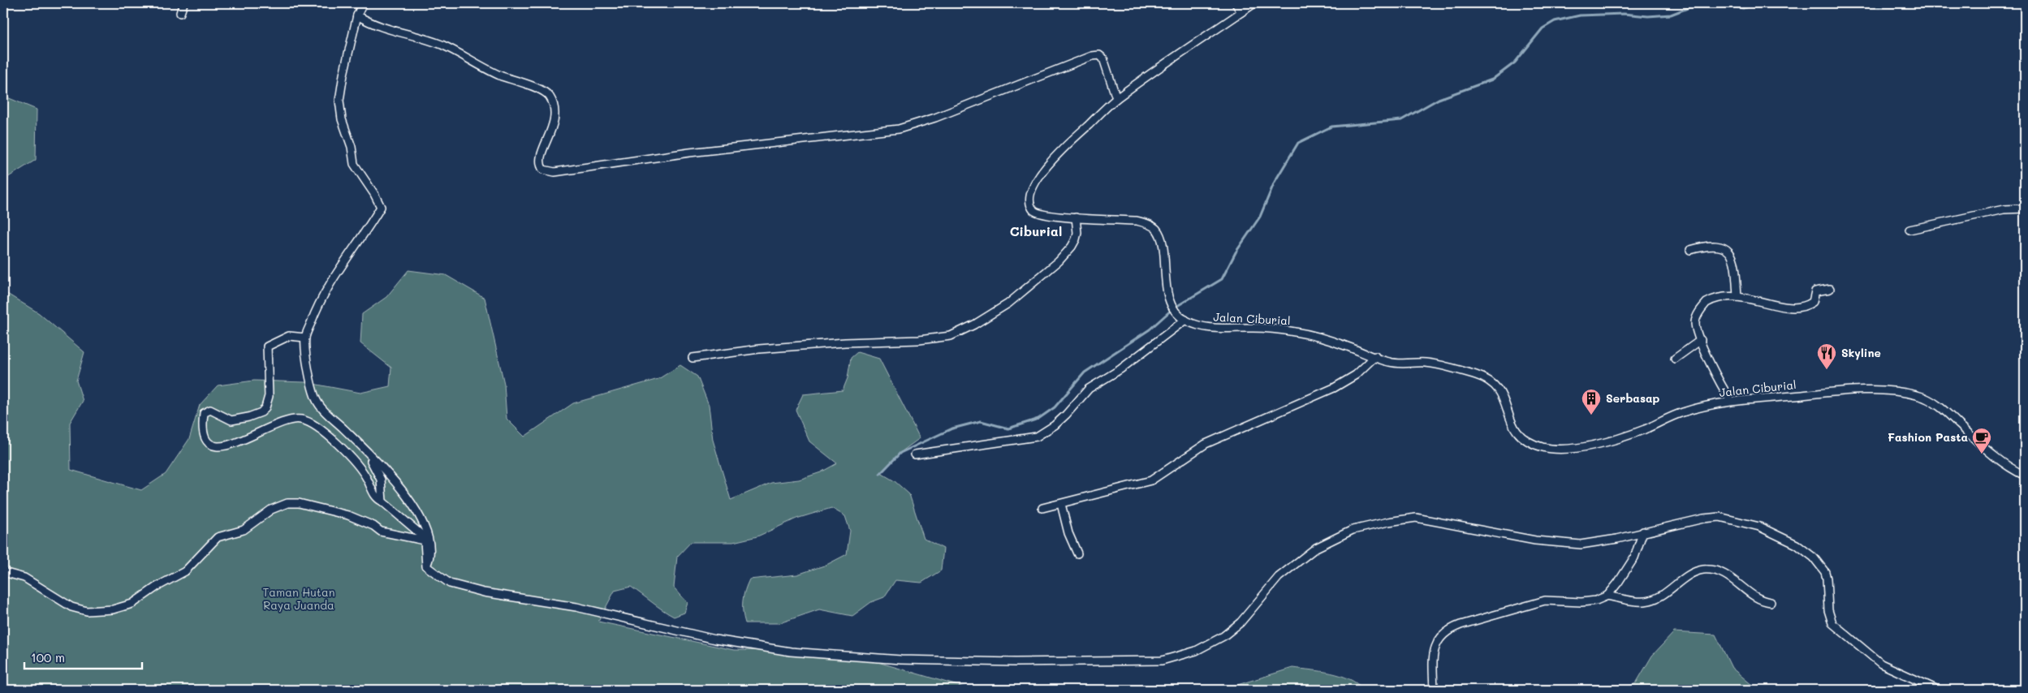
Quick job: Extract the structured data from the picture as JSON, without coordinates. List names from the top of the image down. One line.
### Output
{"streets":{"street":["Jalan Ciburial"]},"districts":["Ciburial"],"parks":["Taman Hutan Raya Juanda"],"places":{"restaurant":["Skyline"],"building":["Serbasap"],"cafe":["Fashion Pasta"]},"scale_bar":"100 m"}
